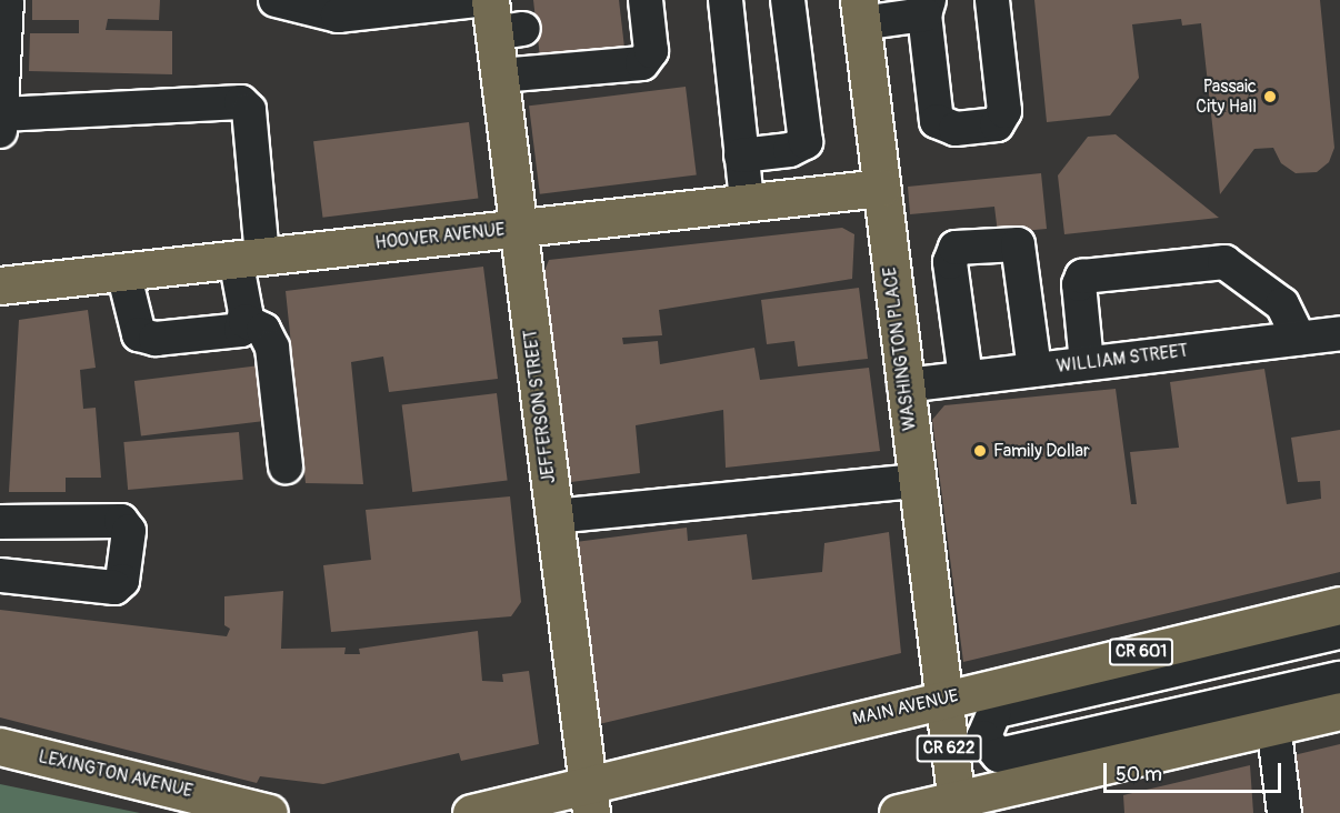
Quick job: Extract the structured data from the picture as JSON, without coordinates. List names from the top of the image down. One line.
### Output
{"streets":{"main road":["HOOVER AVENUE","WASHINGTON PLACE","JEFFERSON STREET","CR 601","MAIN AVENUE","CR 622","LEXINGTON AVENUE"],"street":["WILLIAM STREET"]},"crossings":[["HOOVER AVENUE","WASHINGTON PLACE"],["HOOVER AVENUE","JEFFERSON STREET"],["WASHINGTON PLACE","WILLIAM STREET"],["WASHINGTON PLACE","MAIN AVENUE"],["WASHINGTON PLACE","CR 622"],["JEFFERSON STREET","MAIN AVENUE"],["MAIN AVENUE","CR 622"]],"places":["Passaic City Hall","Family Dollar"],"scale_bar":"50 m"}
